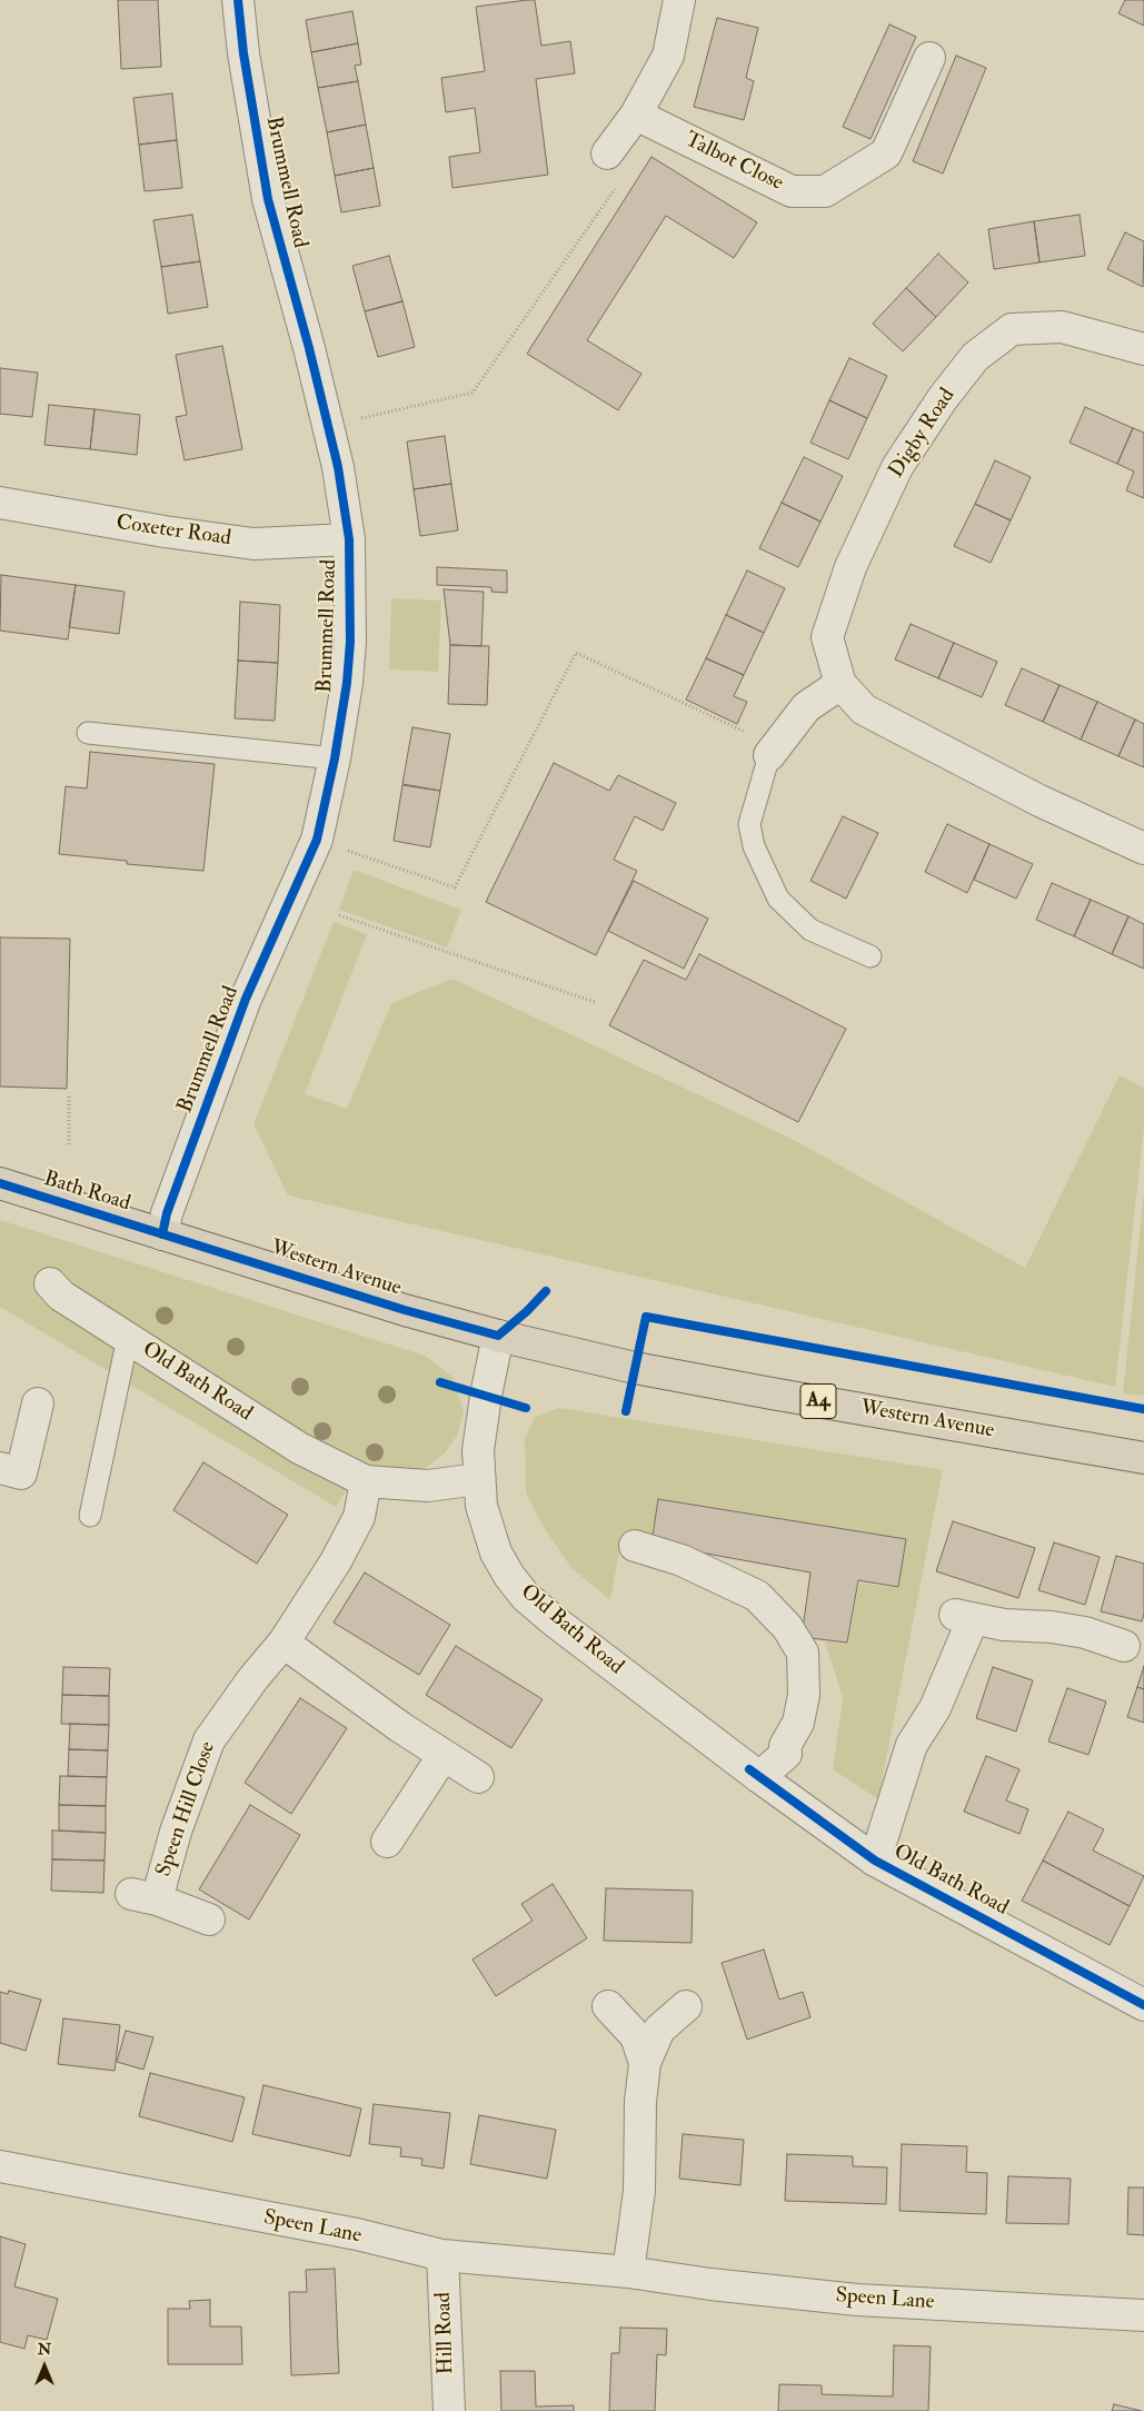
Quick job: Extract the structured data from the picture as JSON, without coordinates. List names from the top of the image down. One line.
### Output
{"streets":{"main road":["Bath Road","Western Avenue","A4"],"street":["Talbot Close","Brummell Road","Digby Road","Coxeter Road","Old Bath Road","Speen Hill Close","Speen Lane","Hill Road"]},"crossings":[["Brummell Road","Coxeter Road"],["Brummell Road","Bath Road"],["Brummell Road","Western Avenue"],["Bath Road","Western Avenue"],["Western Avenue","Old Bath Road"],["Old Bath Road","Speen Hill Close"],["Speen Lane","Hill Road"]],"north":"top"}
